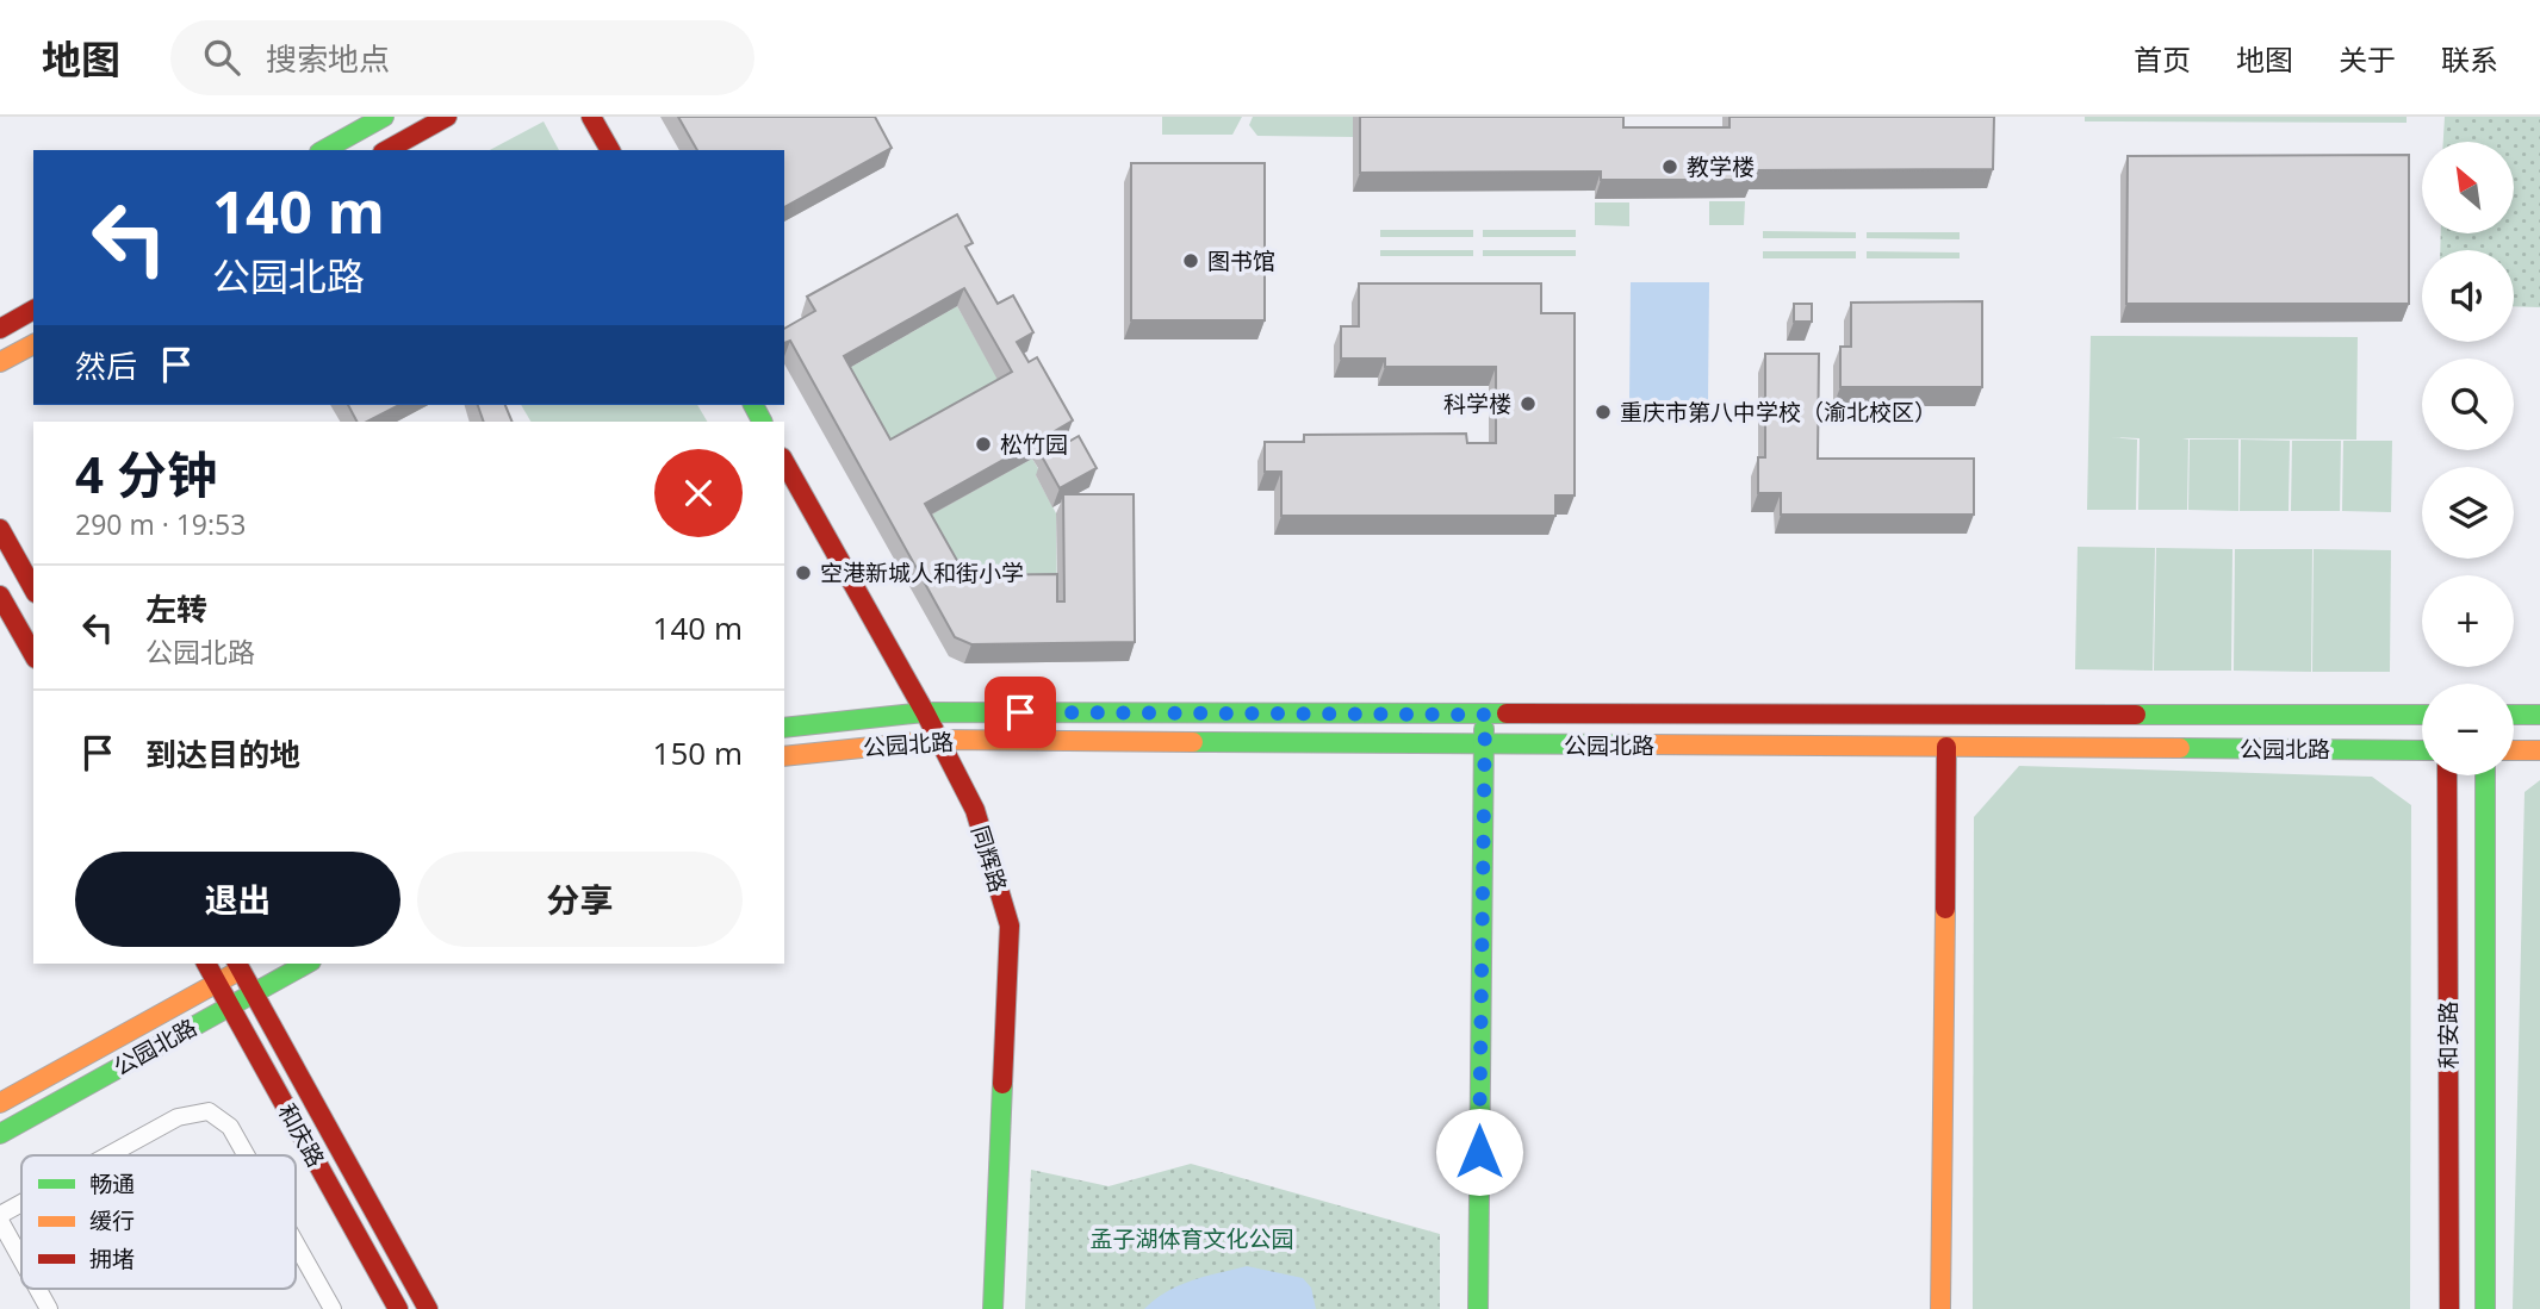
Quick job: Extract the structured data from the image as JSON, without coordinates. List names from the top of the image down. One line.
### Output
{"streets":{"main road":["公园北路","同辉路","和安路","和庆路"]},"crossings":[["公园北路","同辉路"],["公园北路","和庆路"]],"parks":["孟子湖体育文化公园"],"places":["教学楼","图书馆","科学楼","重庆市第八中学校（渝北校区）","松竹园","空港新城人和街小学"],"legend":["畅通","缓行","拥堵"],"north":"top left","page":{"header":"地图","search":"搜索地点","nav":["首页","地图","关于","联系"],"map_buttons":["+","−"],"turn":["140 m","公园北路"],"then":"然后","heading":["4 分钟","290 m · 19:53"],"list":[{"name":"左转","note":"公园北路","value":"140 m"},{"name":"到达目的地","value":"150 m"}],"buttons":["退出","分享"]}}
